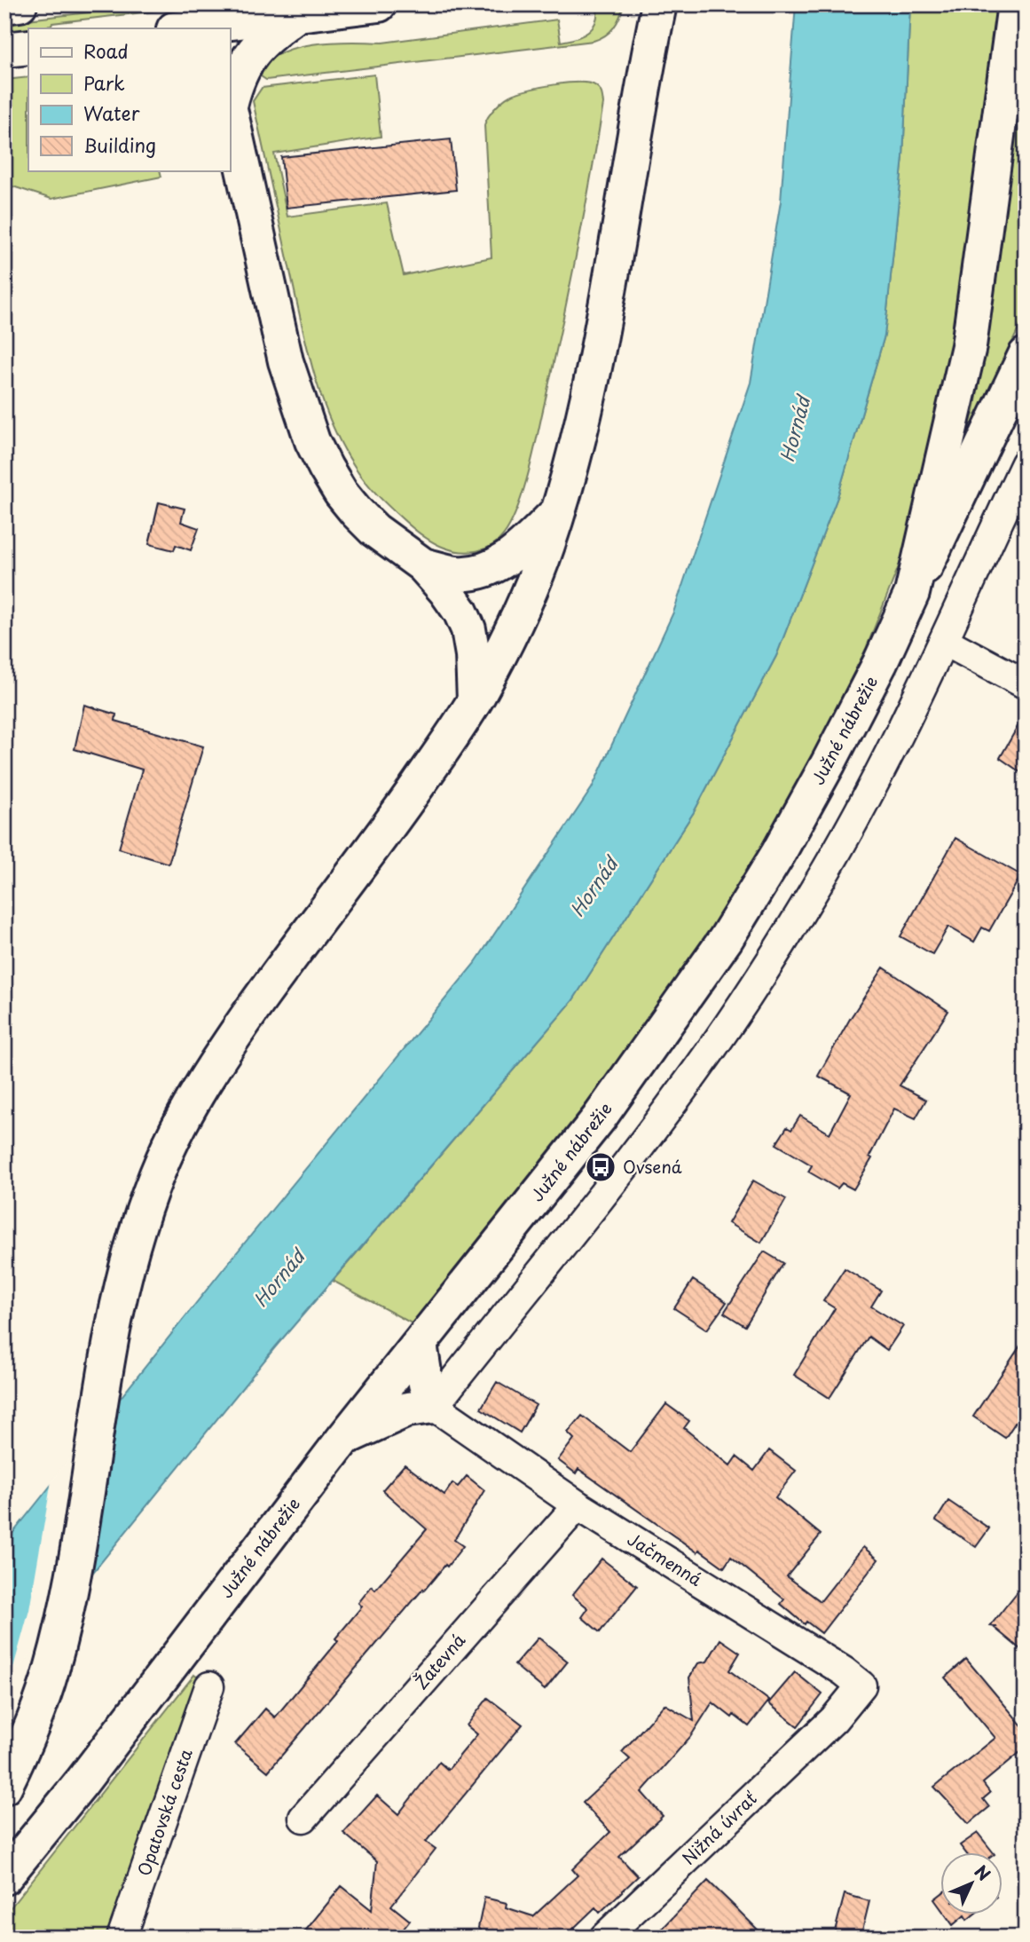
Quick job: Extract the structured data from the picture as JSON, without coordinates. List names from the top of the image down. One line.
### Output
{"streets":{"main road":["Južné nábrežie"],"street":["Jačmenná","Žatevná","Opatovská cesta","Nižná úvrať"]},"crossings":[["Jačmenná","Žatevná"],["Jačmenná","Nižná úvrať"]],"water":["Hornád"],"places":{"bus stop":["Ovsená"]},"legend":["Road","Park","Water","Building"],"north":"top right"}
